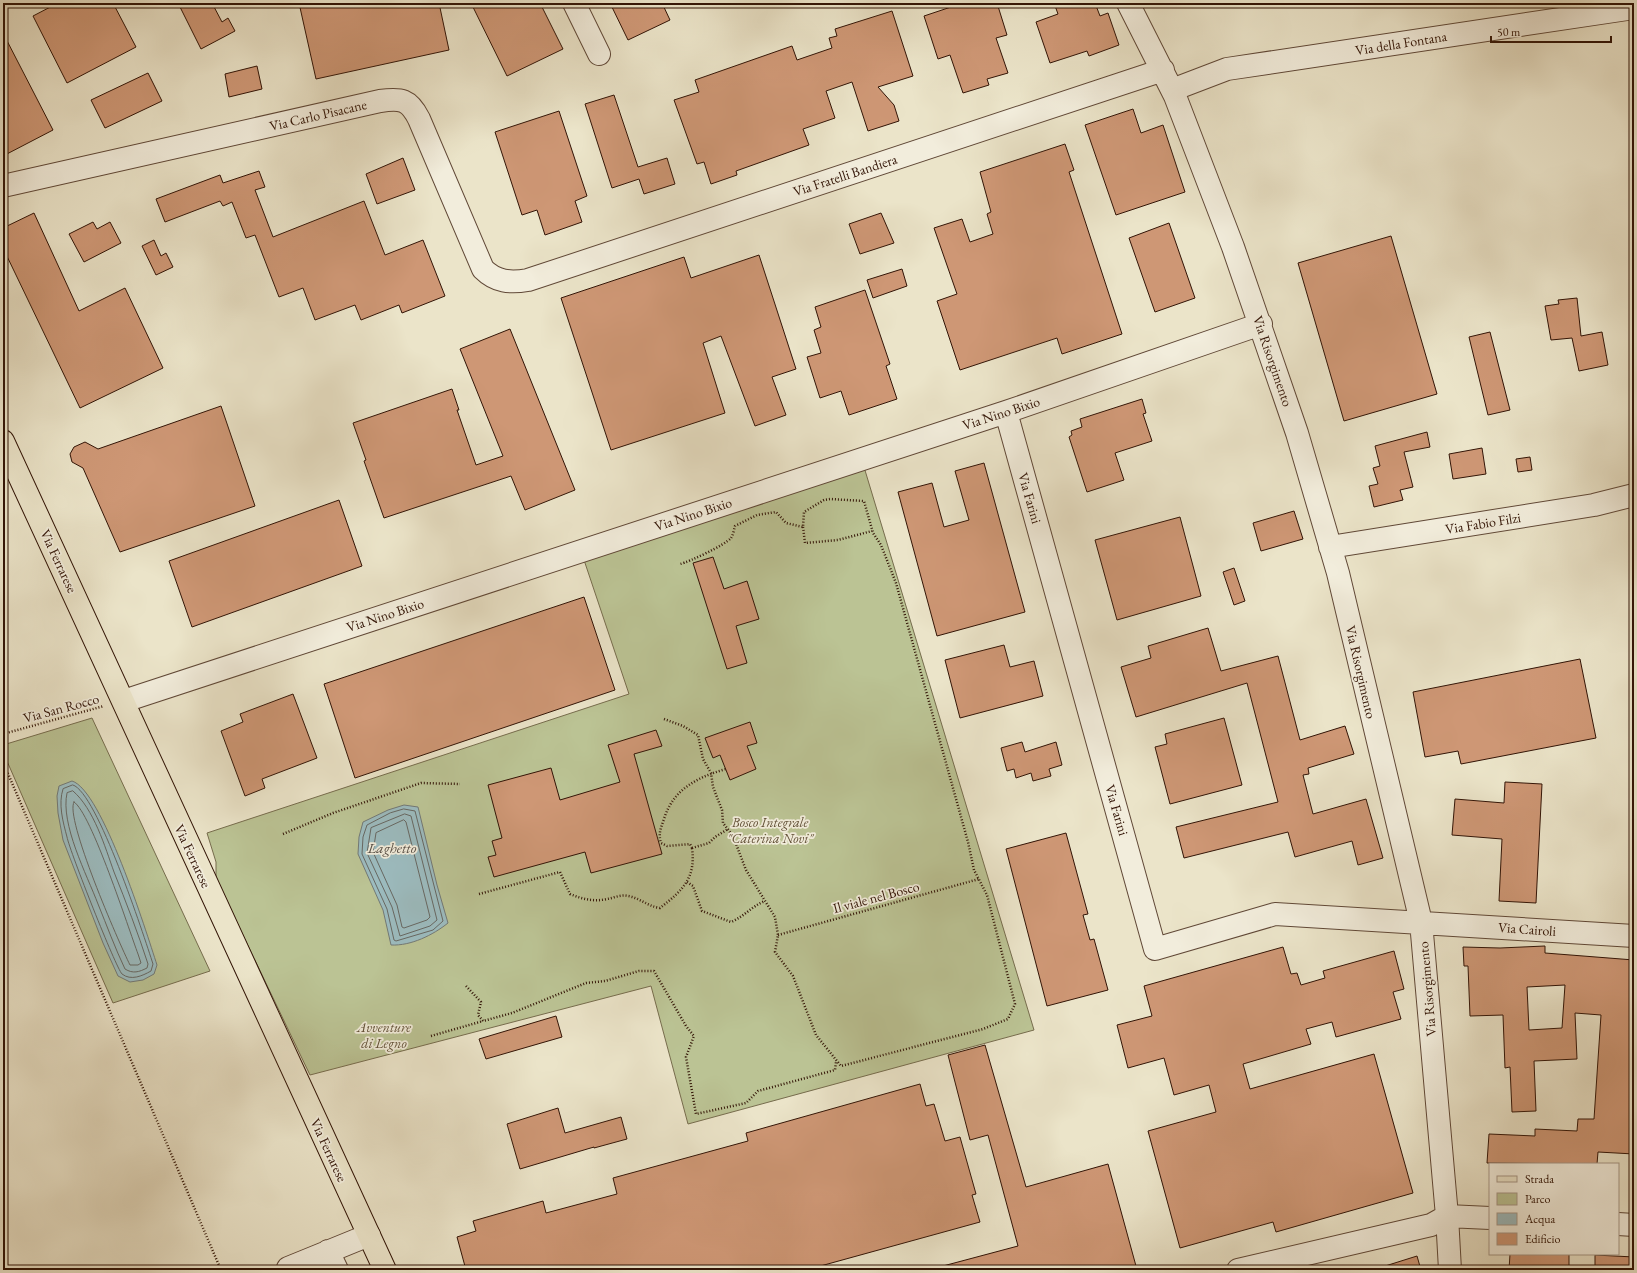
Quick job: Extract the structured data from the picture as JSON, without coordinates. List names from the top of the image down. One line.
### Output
{"streets":{"main road":["Via Ferrarese"],"street":["Via della Fontana","Via Carlo Pisacane","Via Fratelli Bandiera","Via Risorgimento","Via Nino Bixio","Via Farini","Via Fabio Filzi","Via Cairoli"],"path":["Via San Rocco","Il viale nel Bosco"]},"crossings":[["Via della Fontana","Via Risorgimento"],["Via Carlo Pisacane","Via Fratelli Bandiera"],["Via Fratelli Bandiera","Via Risorgimento"],["Via Risorgimento","Via Nino Bixio"],["Via Risorgimento","Via Farini"],["Via Risorgimento","Via Fabio Filzi"],["Via Risorgimento","Via Cairoli"],["Via Nino Bixio","Via Farini"],["Via Nino Bixio","Via Ferrarese"],["Via Nino Bixio","Via San Rocco"],["Via Farini","Via Cairoli"],["Via Ferrarese","Via San Rocco"]],"water":["Laghetto"],"parks":["Bosco Integrale \"Caterina Novi\"","Avventure di Legno"],"legend":["Strada","Parco","Acqua","Edificio"],"scale_bar":"50 m"}
